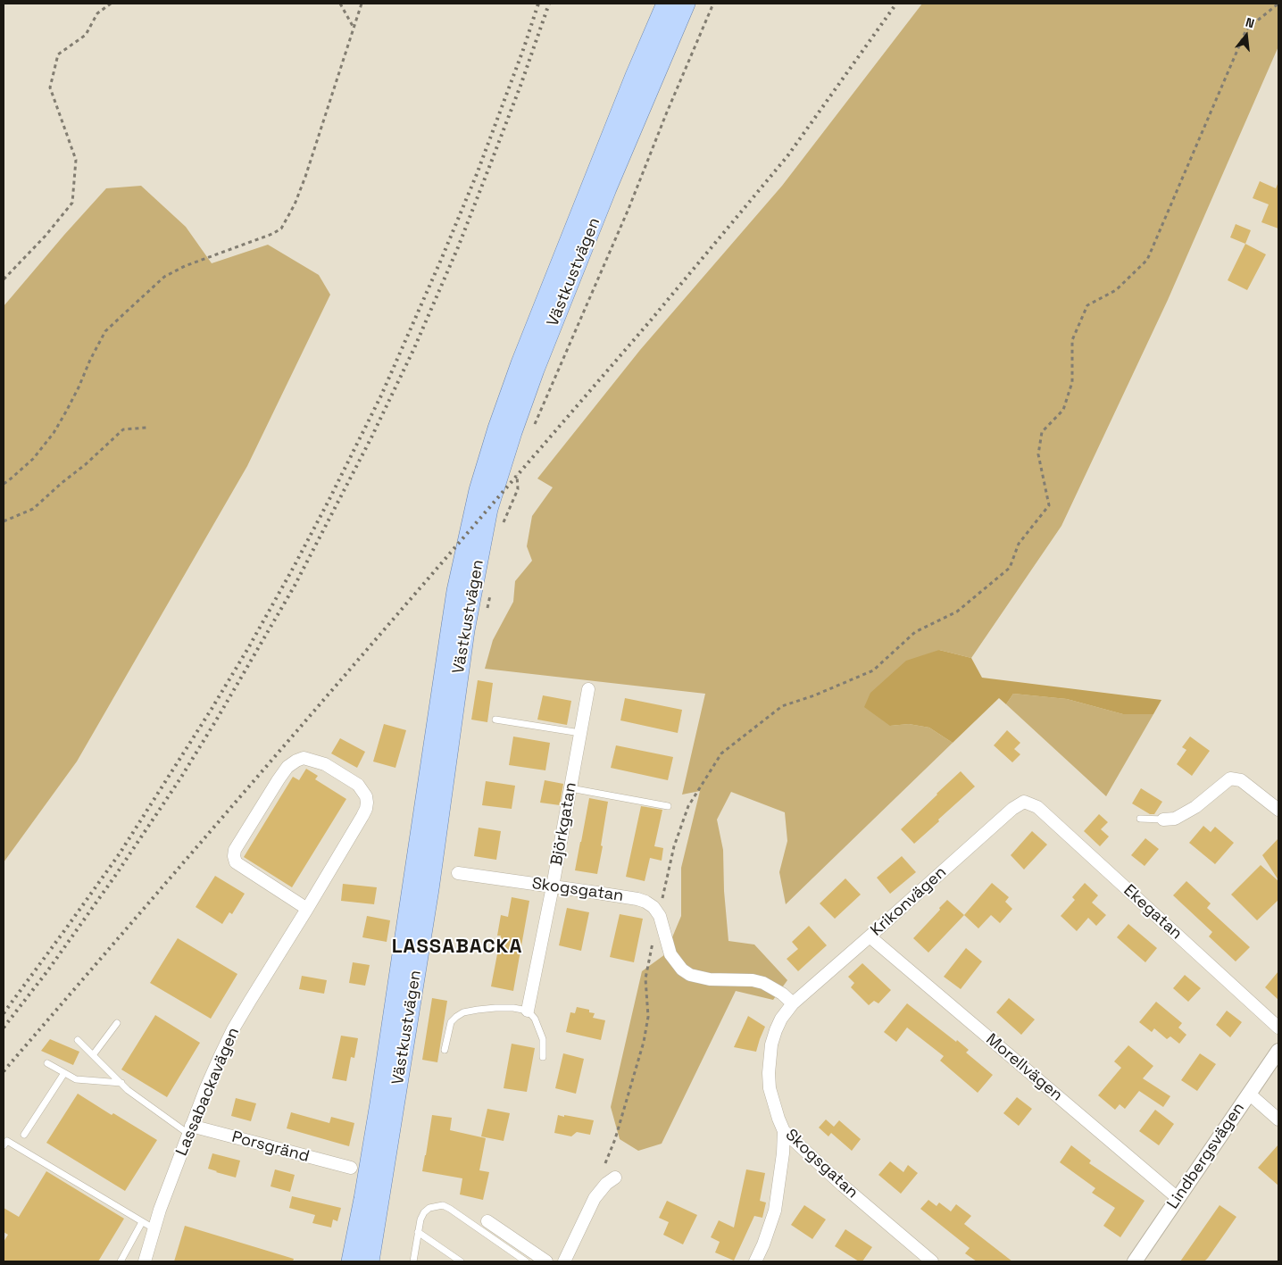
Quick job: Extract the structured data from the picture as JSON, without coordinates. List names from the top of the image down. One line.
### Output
{"streets":{"main road":["Västkustvägen"],"street":["Björkgatan","Skogsgatan","Krikonvägen","Ekegatan","Morellvägen","Lassabackavägen","Porsgränd","Lindbergsvägen"]},"crossings":[["Björkgatan","Skogsgatan"],["Skogsgatan","Krikonvägen"],["Krikonvägen","Ekegatan"],["Krikonvägen","Morellvägen"],["Morellvägen","Lindbergsvägen"],["Lassabackavägen","Porsgränd"]],"districts":["LASSABACKA"],"north":"top"}
